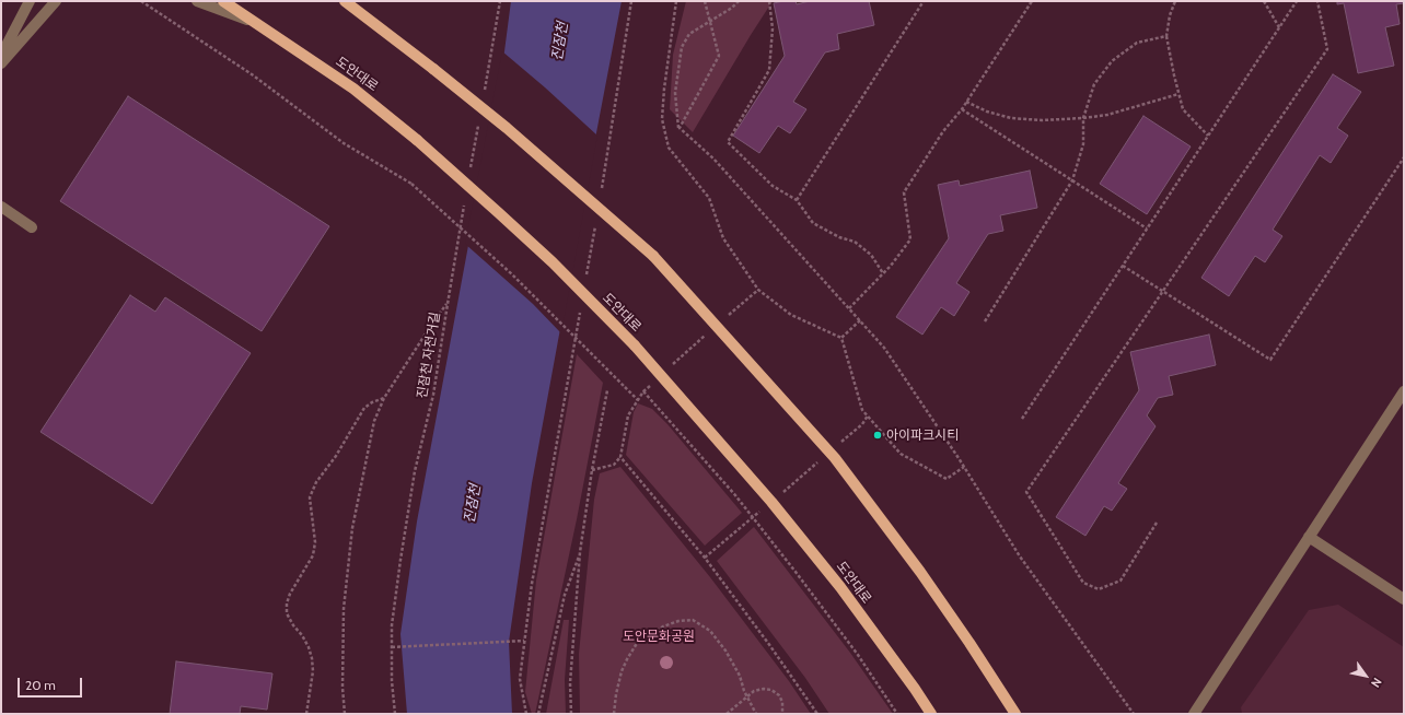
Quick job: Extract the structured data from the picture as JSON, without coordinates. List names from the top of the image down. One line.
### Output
{"streets":{"main road":["도안대로"],"path":["진잠천 자전거길"]},"water":["진잠천"],"parks":["도안문화공원"],"places":["아이파크시티"],"scale_bar":"20 m","north":"bottom right"}
